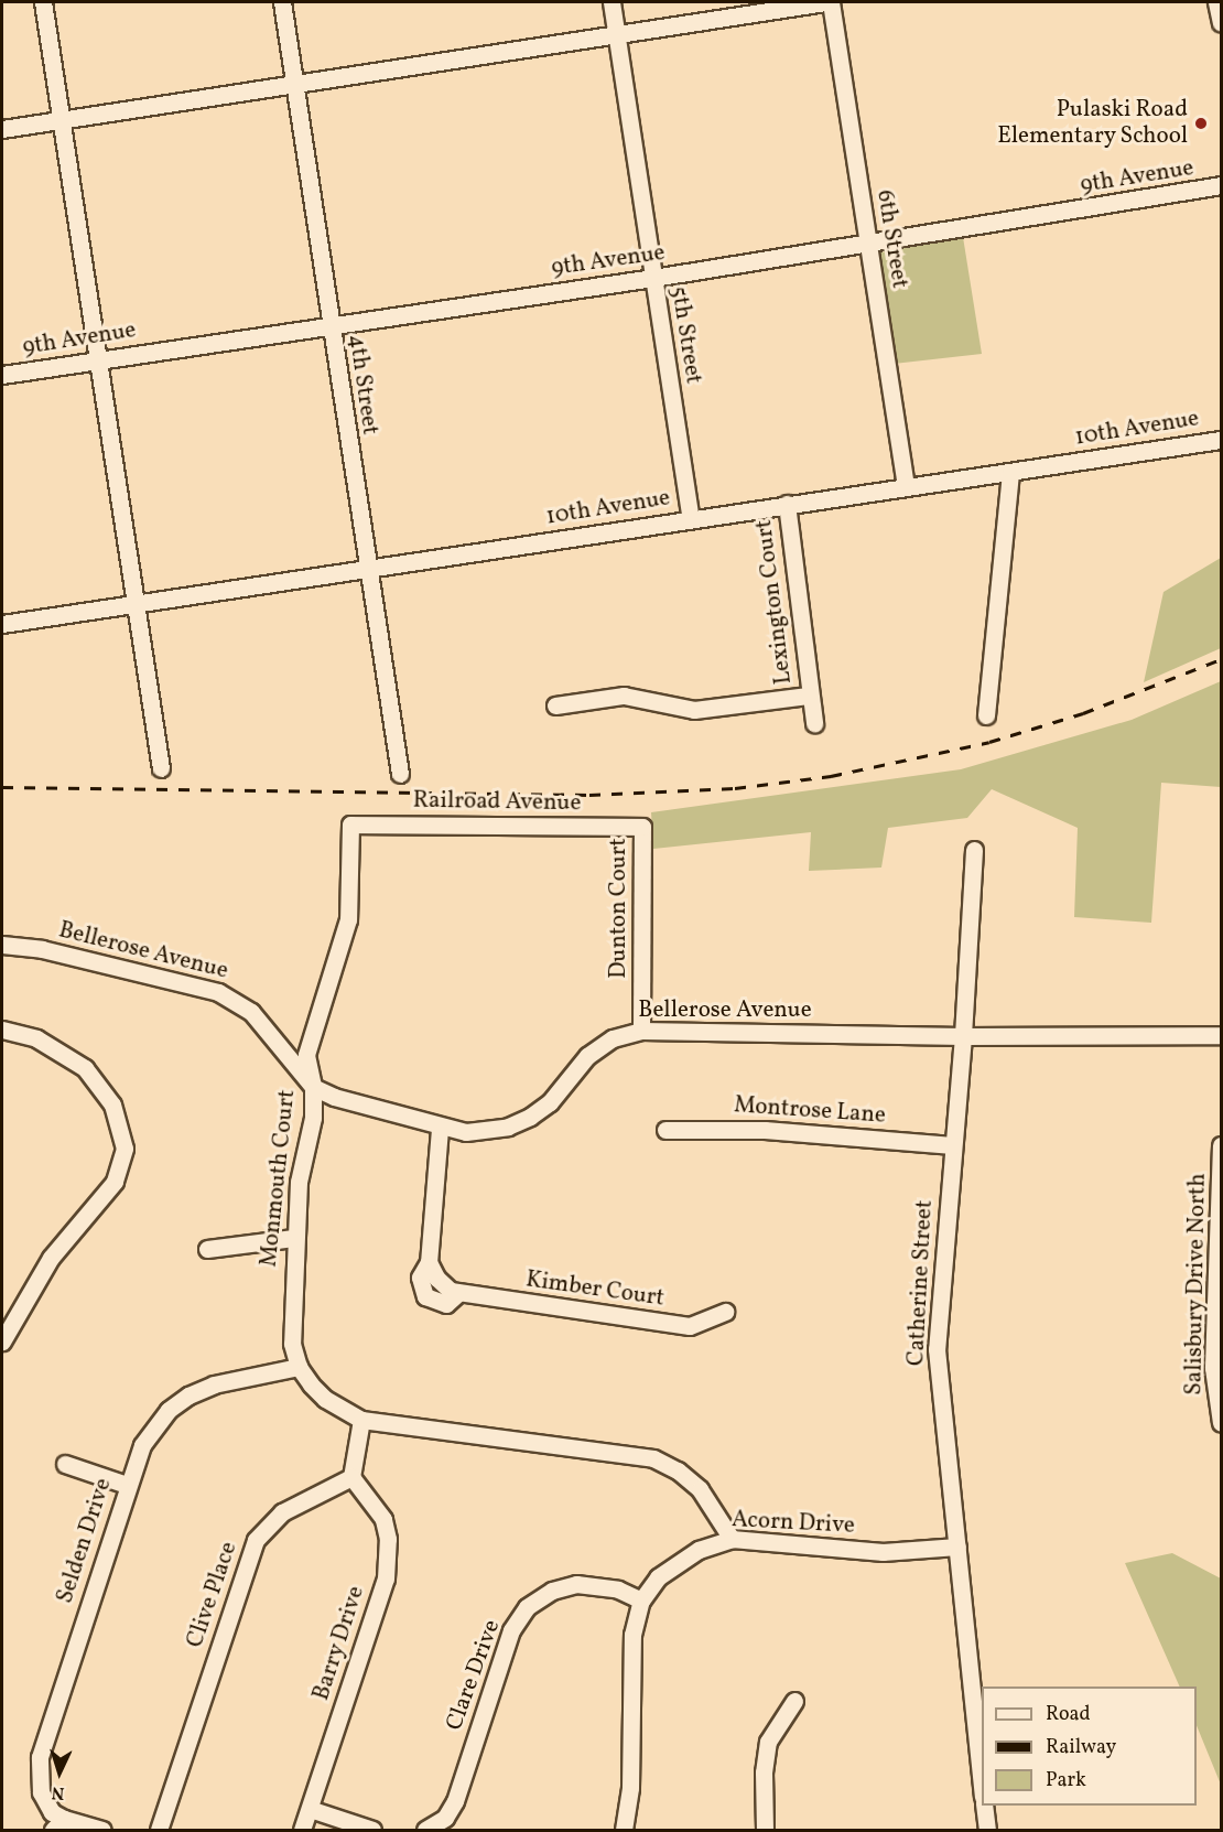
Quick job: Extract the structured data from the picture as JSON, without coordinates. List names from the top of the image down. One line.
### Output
{"streets":{"street":["9th Avenue","6th Street","5th Street","4th Street","10th Avenue","Lexington Court","Railroad Avenue","Dunton Court","Bellerose Avenue","Montrose Lane","Monmouth Court","Catherine Street","Salisbury Drive North","Kimber Court","Acorn Drive","Selden Drive","Clive Place","Barry Drive","Clare Drive"]},"crossings":[["9th Avenue","6th Street"],["9th Avenue","5th Street"],["9th Avenue","4th Street"],["6th Street","10th Avenue"],["5th Street","10th Avenue"],["4th Street","10th Avenue"],["10th Avenue","Lexington Court"],["Railroad Avenue","Dunton Court"],["Railroad Avenue","Monmouth Court"],["Dunton Court","Bellerose Avenue"],["Bellerose Avenue","Monmouth Court"],["Bellerose Avenue","Catherine Street"],["Bellerose Avenue","Kimber Court"],["Montrose Lane","Catherine Street"],["Monmouth Court","Acorn Drive"],["Monmouth Court","Selden Drive"],["Catherine Street","Acorn Drive"],["Acorn Drive","Clare Drive"],["Clive Place","Barry Drive"]],"places":["Pulaski Road Elementary School"],"legend":["Road","Railway","Park"],"north":"bottom"}
